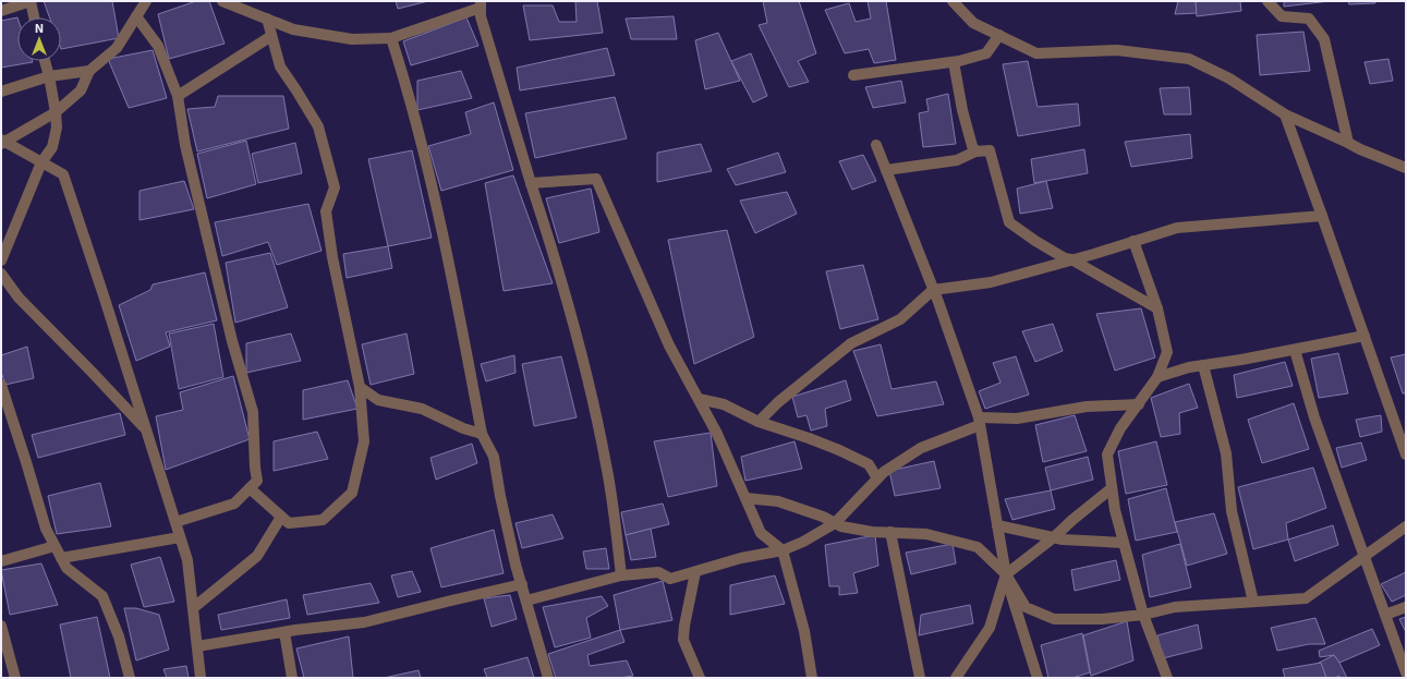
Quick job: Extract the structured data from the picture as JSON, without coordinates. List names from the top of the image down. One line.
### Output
{"north":"top"}
